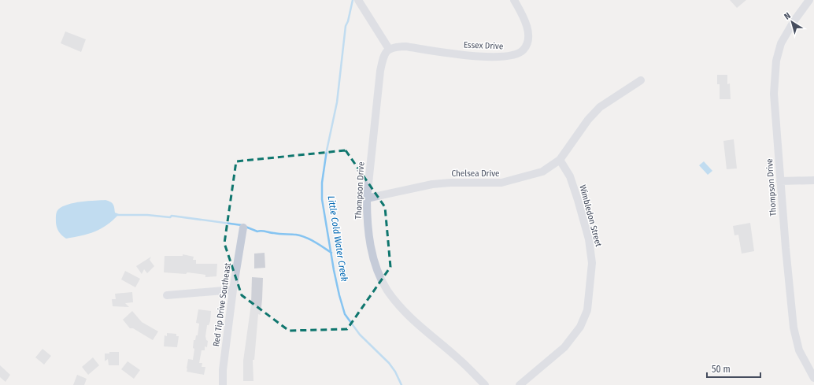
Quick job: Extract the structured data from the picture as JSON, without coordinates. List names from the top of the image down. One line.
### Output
{"streets":{"street":["Essex Drive","Chelsea Drive","Thompson Drive","Wimbledon Street","Red Tip Drive Southeast"]},"crossings":[["Essex Drive","Thompson Drive"],["Chelsea Drive","Thompson Drive"],["Chelsea Drive","Wimbledon Street"]],"water":["Little Cold Water Creek"],"scale_bar":"50 m","north":"top left"}
